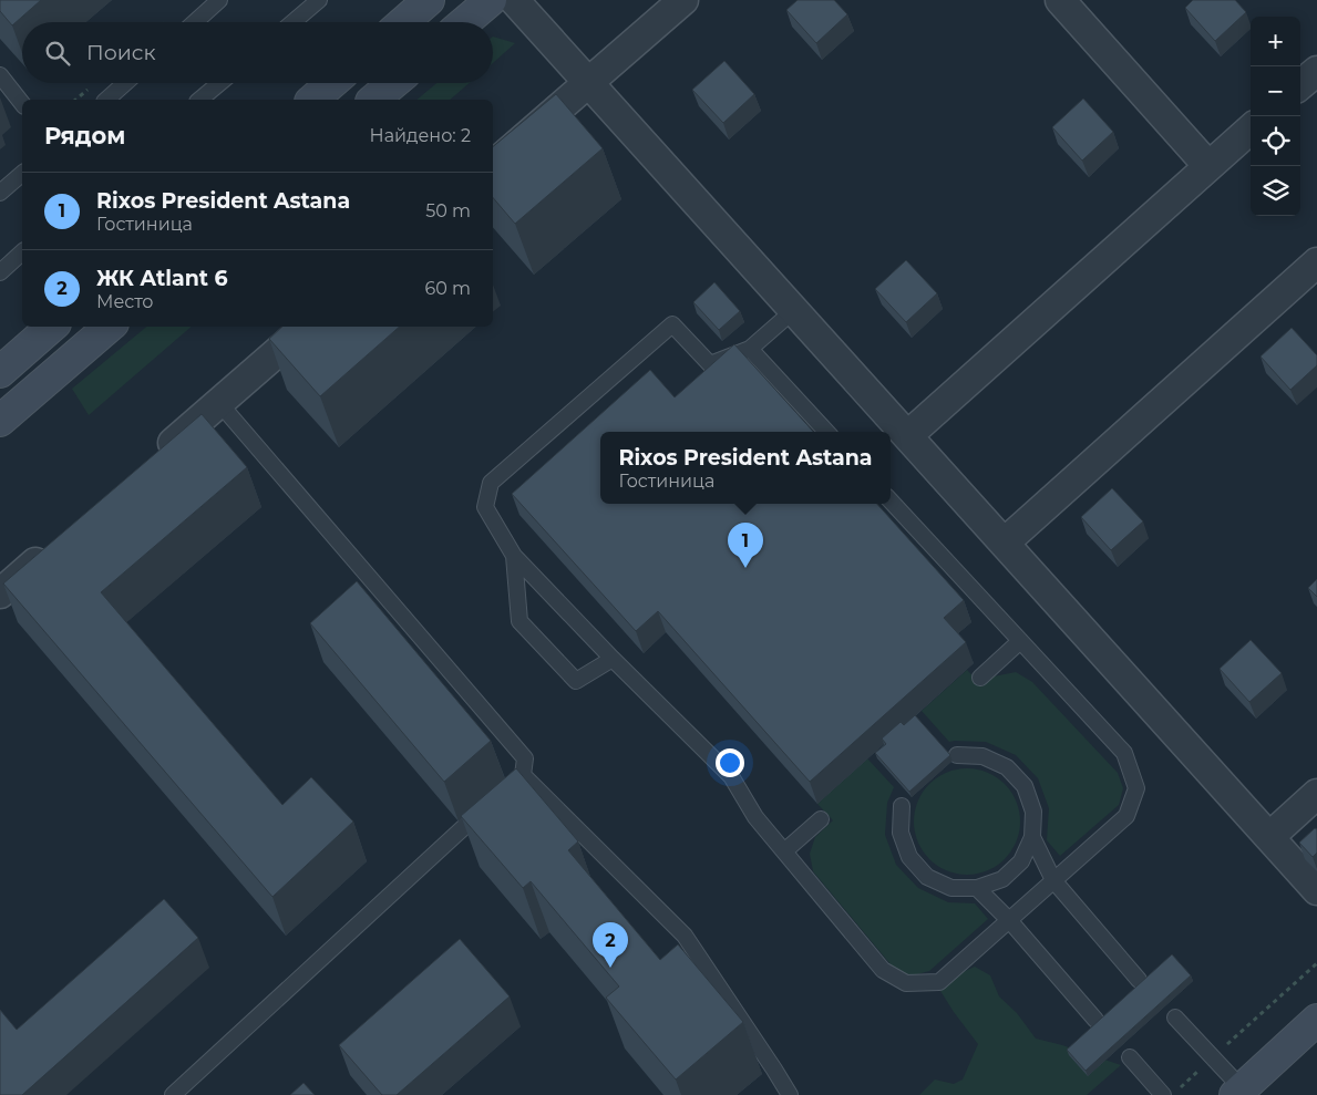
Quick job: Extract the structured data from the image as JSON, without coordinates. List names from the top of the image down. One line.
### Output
{"page":{"map_buttons":["+","−"],"search":"Поиск","heading":["Рядом","Найдено: 2"],"list":[{"mark":"1","name":"Rixos President Astana","note":"Гостиница","value":"50 m"},{"mark":"2","name":"ЖК Atlant 6","note":"Место","value":"60 m"}],"popup":["Rixos President Astana","Гостиница"],"pins":["1","2"]}}
